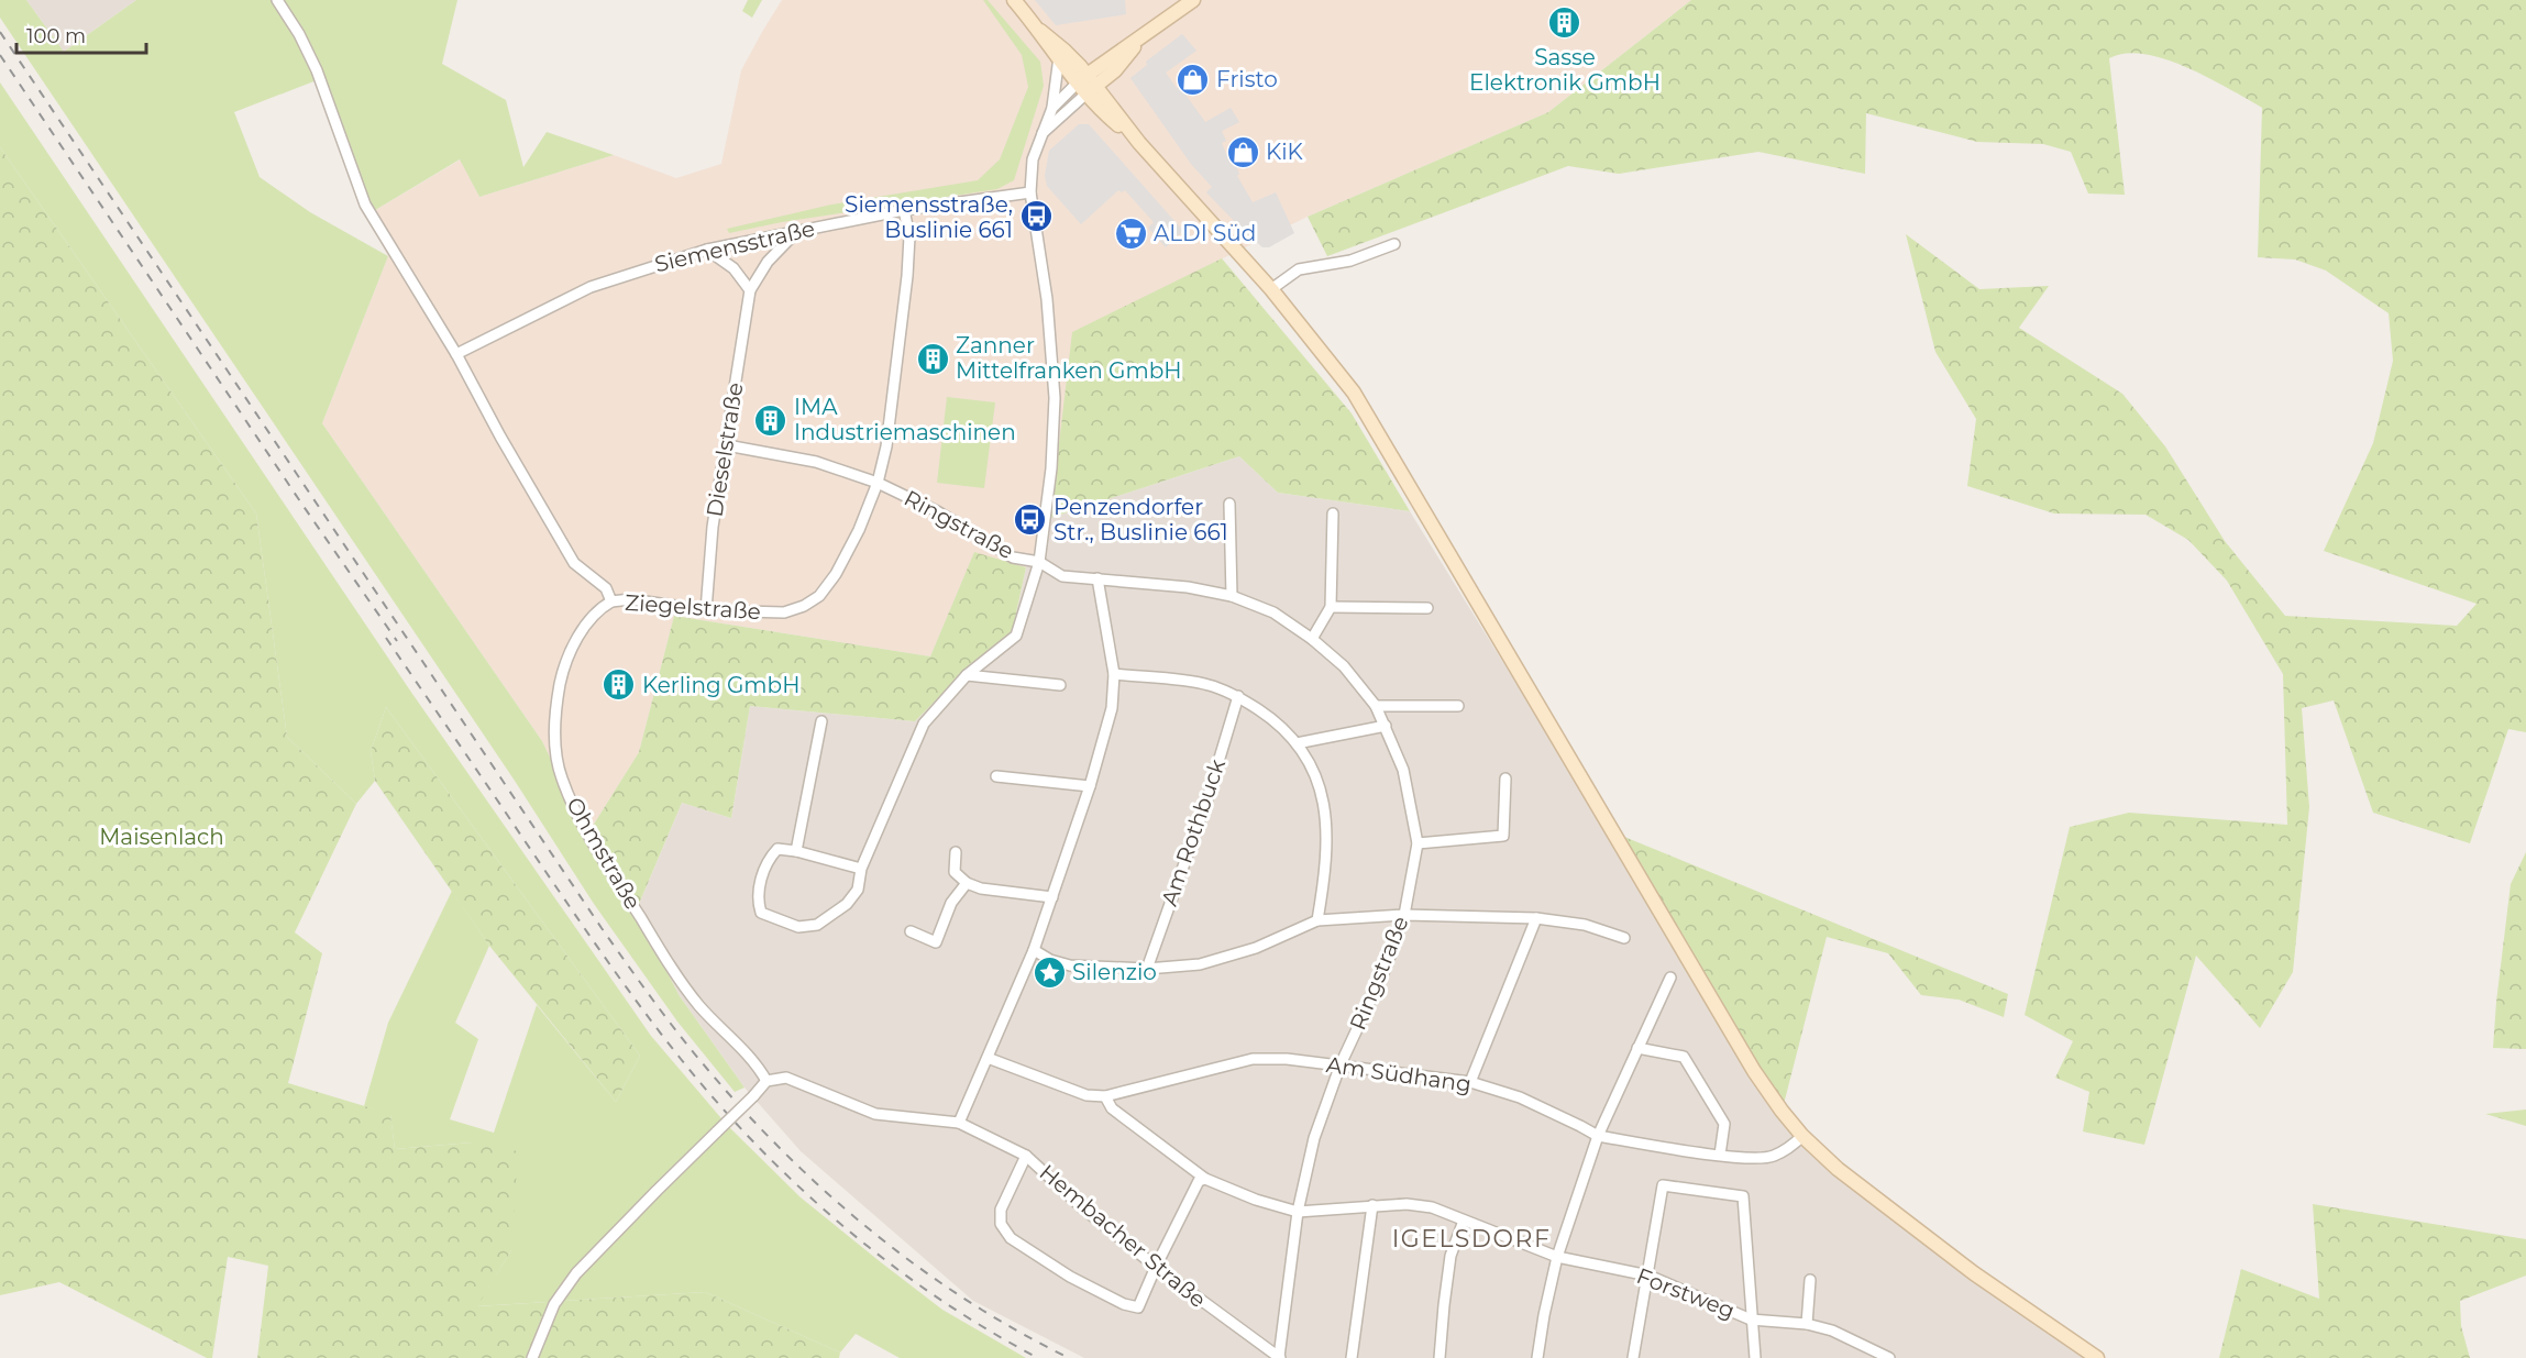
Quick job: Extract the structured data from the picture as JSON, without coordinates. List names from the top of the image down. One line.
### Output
{"streets":{"street":["Siemensstraße","Dieselstraße","Ringstraße","Ziegelstraße","Am Rothbuck","Ohmstraße","Am Südhang","Hembacher Straße","Forstweg"]},"crossings":[["Siemensstraße","Dieselstraße"],["Siemensstraße","Ziegelstraße"],["Dieselstraße","Ringstraße"],["Dieselstraße","Ziegelstraße"],["Ringstraße","Ziegelstraße"],["Ringstraße","Am Südhang"],["Ringstraße","Hembacher Straße"],["Ringstraße","Forstweg"],["Ziegelstraße","Ohmstraße"]],"districts":["IGELSDORF"],"parks":["Maisenlach"],"places":{"building":["Sasse Elektronik GmbH","Zanner Mittelfranken GmbH","IMA Industriemaschinen","Kerling GmbH"],"shop":["Fristo","KiK"],"bus stop":["Siemensstraße, Buslinie 661","Penzendorfer Str., Buslinie 661"],"supermarket":["ALDI Süd"],"place":["Silenzio"]},"scale_bar":"100 m"}
